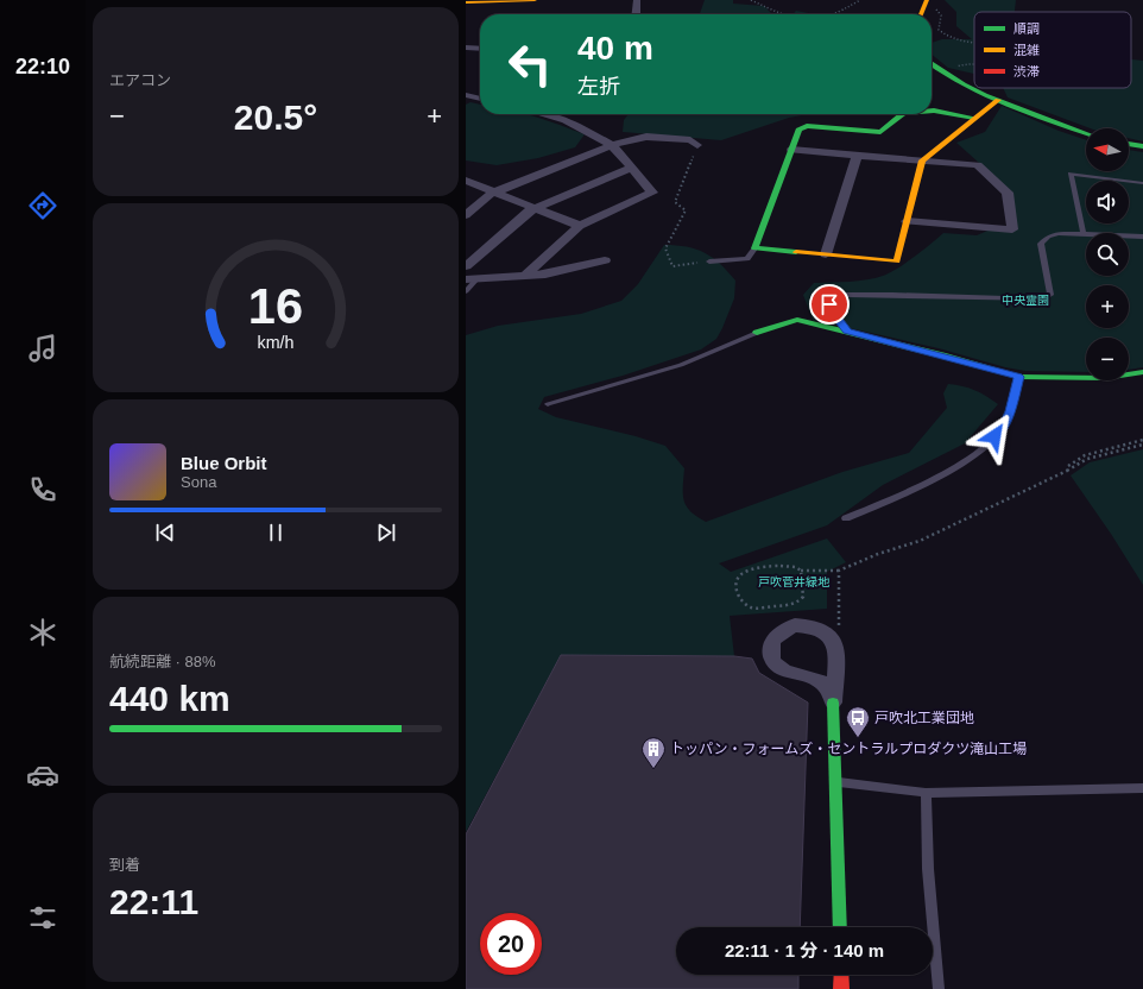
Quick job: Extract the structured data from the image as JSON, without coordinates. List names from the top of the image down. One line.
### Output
{"parks":["中央霊園","戸吹菅井緑地"],"places":{"bus stop":["戸吹北工業団地"],"building":["トッパン・フォームズ・セントラルプロダクツ滝山工場"]},"legend":["順調","混雑","渋滞"],"north":"left","page":{"tabs":"22:10","tile":["エアコン",["航続距離 · 88%","440 km"],["到着","22:11"]],"turn":["40 m","左折"],"heat":["−","20.5°","+"],"map_buttons":["+","−"],"song":["Blue Orbit","Sona"],"limit":"20","trip":"22:11 · 1 分 · 140 m","gauge":["16","km/h"]}}
